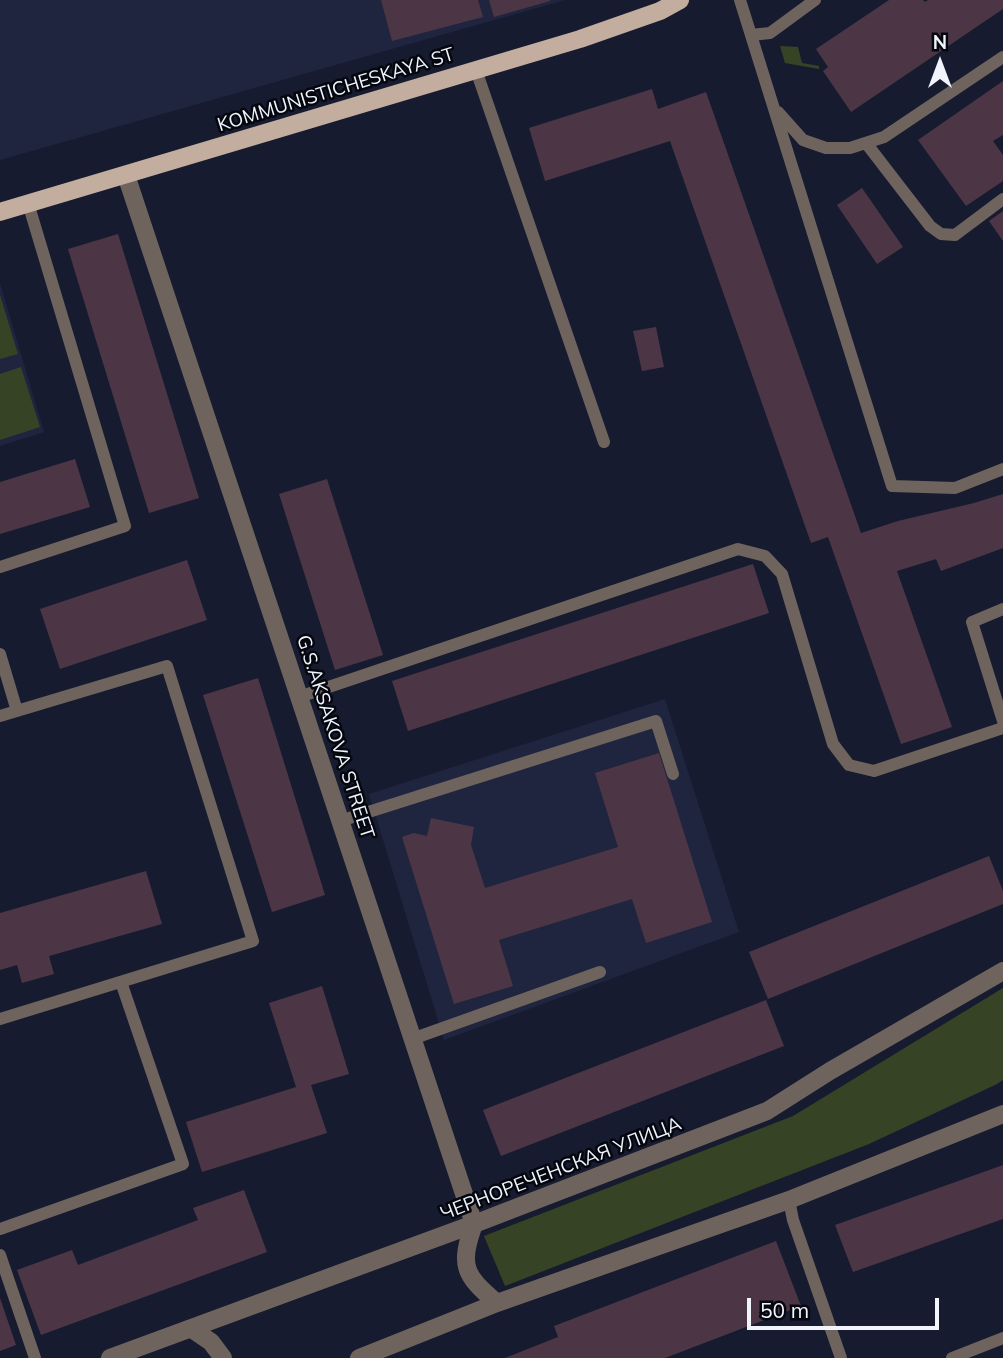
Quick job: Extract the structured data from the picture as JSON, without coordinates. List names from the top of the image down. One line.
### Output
{"streets":{"main road":["KOMMUNISTICHESKAYA ST"],"street":["G.S.AKSAKOVA STREET","ЧЕРНОРЕЧЕНСКАЯ УЛИЦА"]},"crossings":[["KOMMUNISTICHESKAYA ST","G.S.AKSAKOVA STREET"],["G.S.AKSAKOVA STREET","ЧЕРНОРЕЧЕНСКАЯ УЛИЦА"]],"scale_bar":"50 m","north":"top"}
